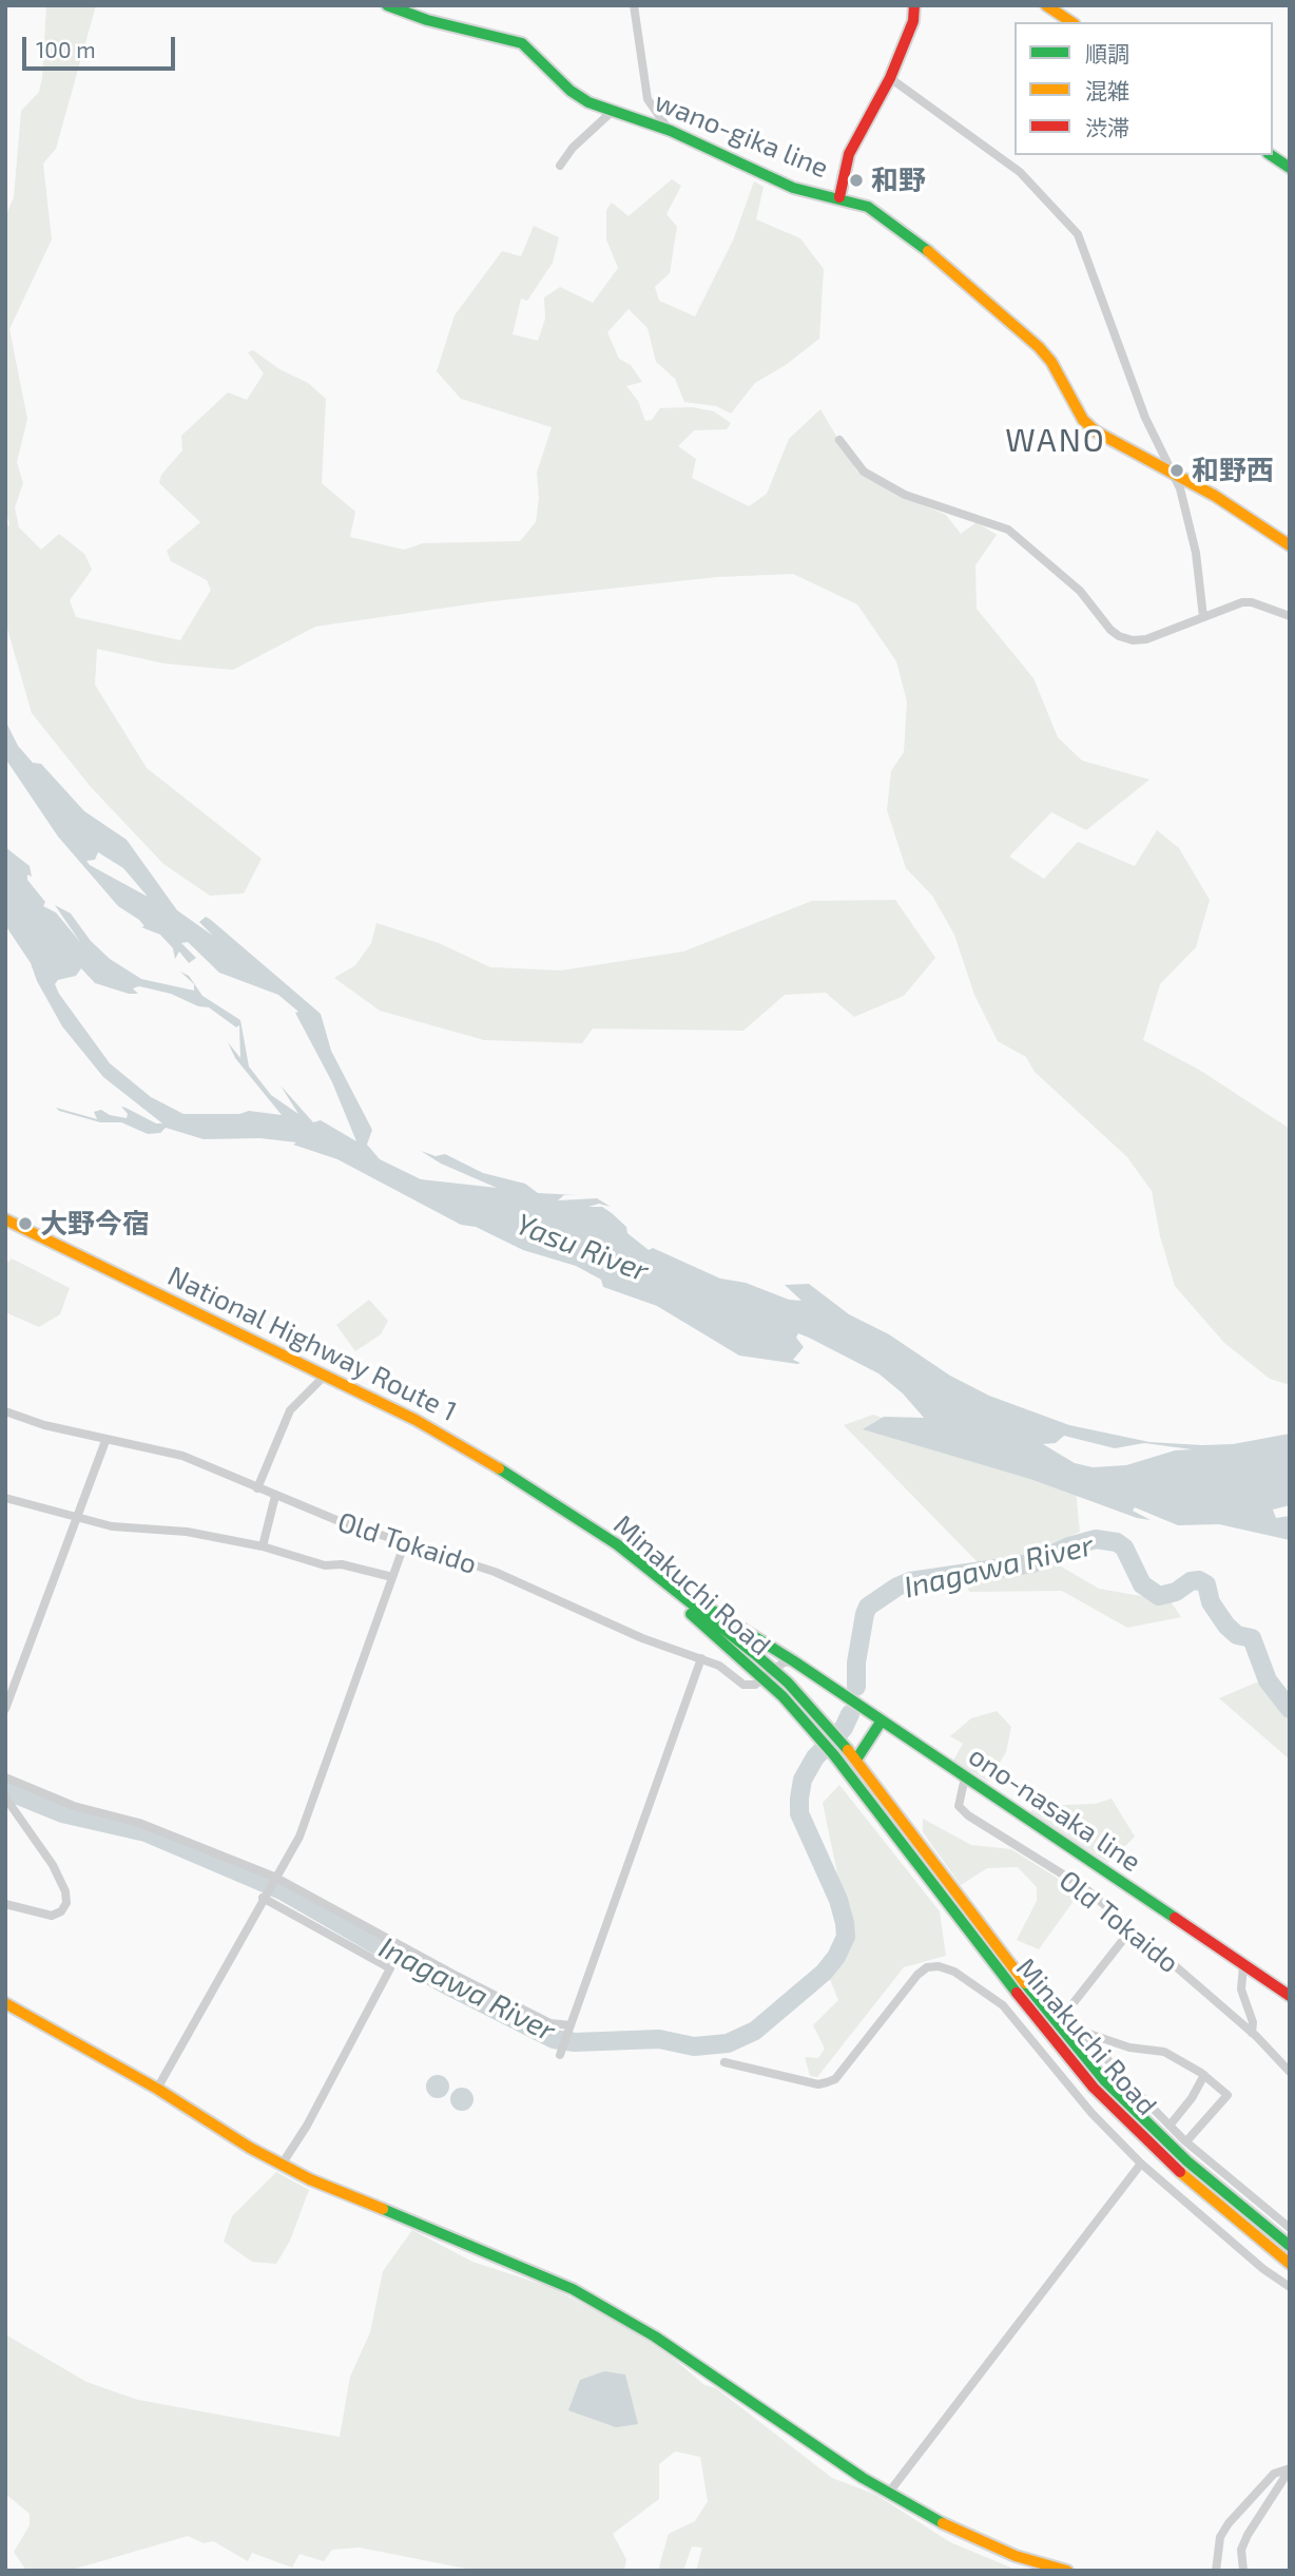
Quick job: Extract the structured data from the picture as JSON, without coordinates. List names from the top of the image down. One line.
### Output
{"streets":{"main road":["wano-gika line","National Highway Route 1","Minakuchi Road","ono-nasaka line"],"street":["Old Tokaido"]},"crossings":[["National Highway Route 1","Minakuchi Road"],["Old Tokaido","Minakuchi Road"],["Old Tokaido","ono-nasaka line"],["Minakuchi Road","ono-nasaka line"]],"districts":["WANO"],"water":["Yasu River","Inagawa River"],"places":["和野","和野西","大野今宿"],"legend":["順調","混雑","渋滞"],"scale_bar":"100 m"}
